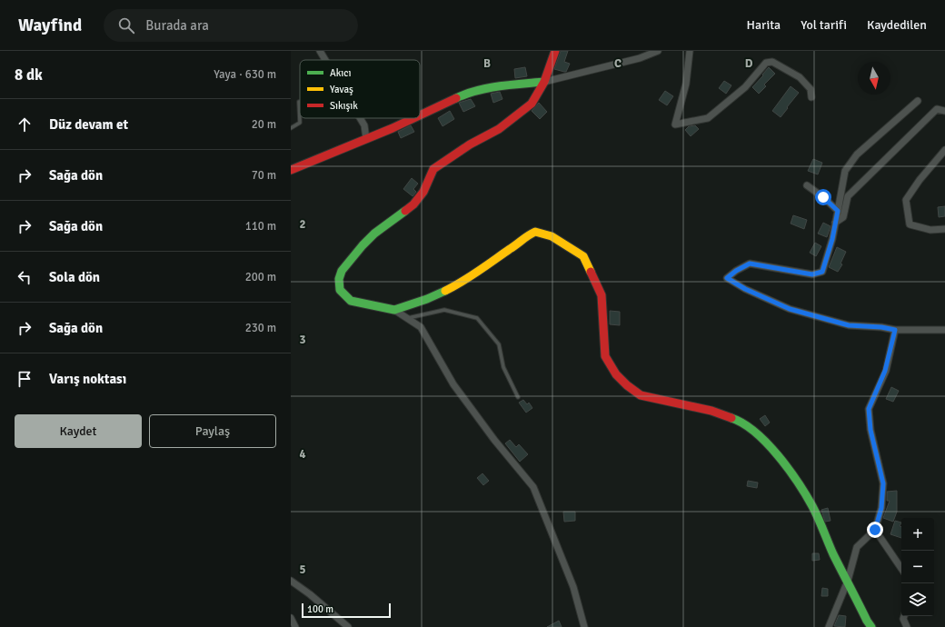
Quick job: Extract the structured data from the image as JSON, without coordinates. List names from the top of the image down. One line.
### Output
{"legend":["Akıcı","Yavaş","Sıkışık"],"scale_bar":"100 m","north":"bottom","page":{"header":"Wayfind","search":"Burada ara","nav":["Harita","Yol tarifi","Kaydedilen"],"heading":["8 dk","Yaya · 630 m"],"list":[["Düz devam et","20 m"],["Sağa dön","70 m"],["Sağa dön","110 m"],["Sola dön","200 m"],["Sağa dön","230 m"],"Varış noktası"],"buttons":["Kaydet","Paylaş"],"map_buttons":["+","−"],"scale":"100 m"},"grid":{"columns":["B","C","D"],"rows":["2","3","4","5"]}}
